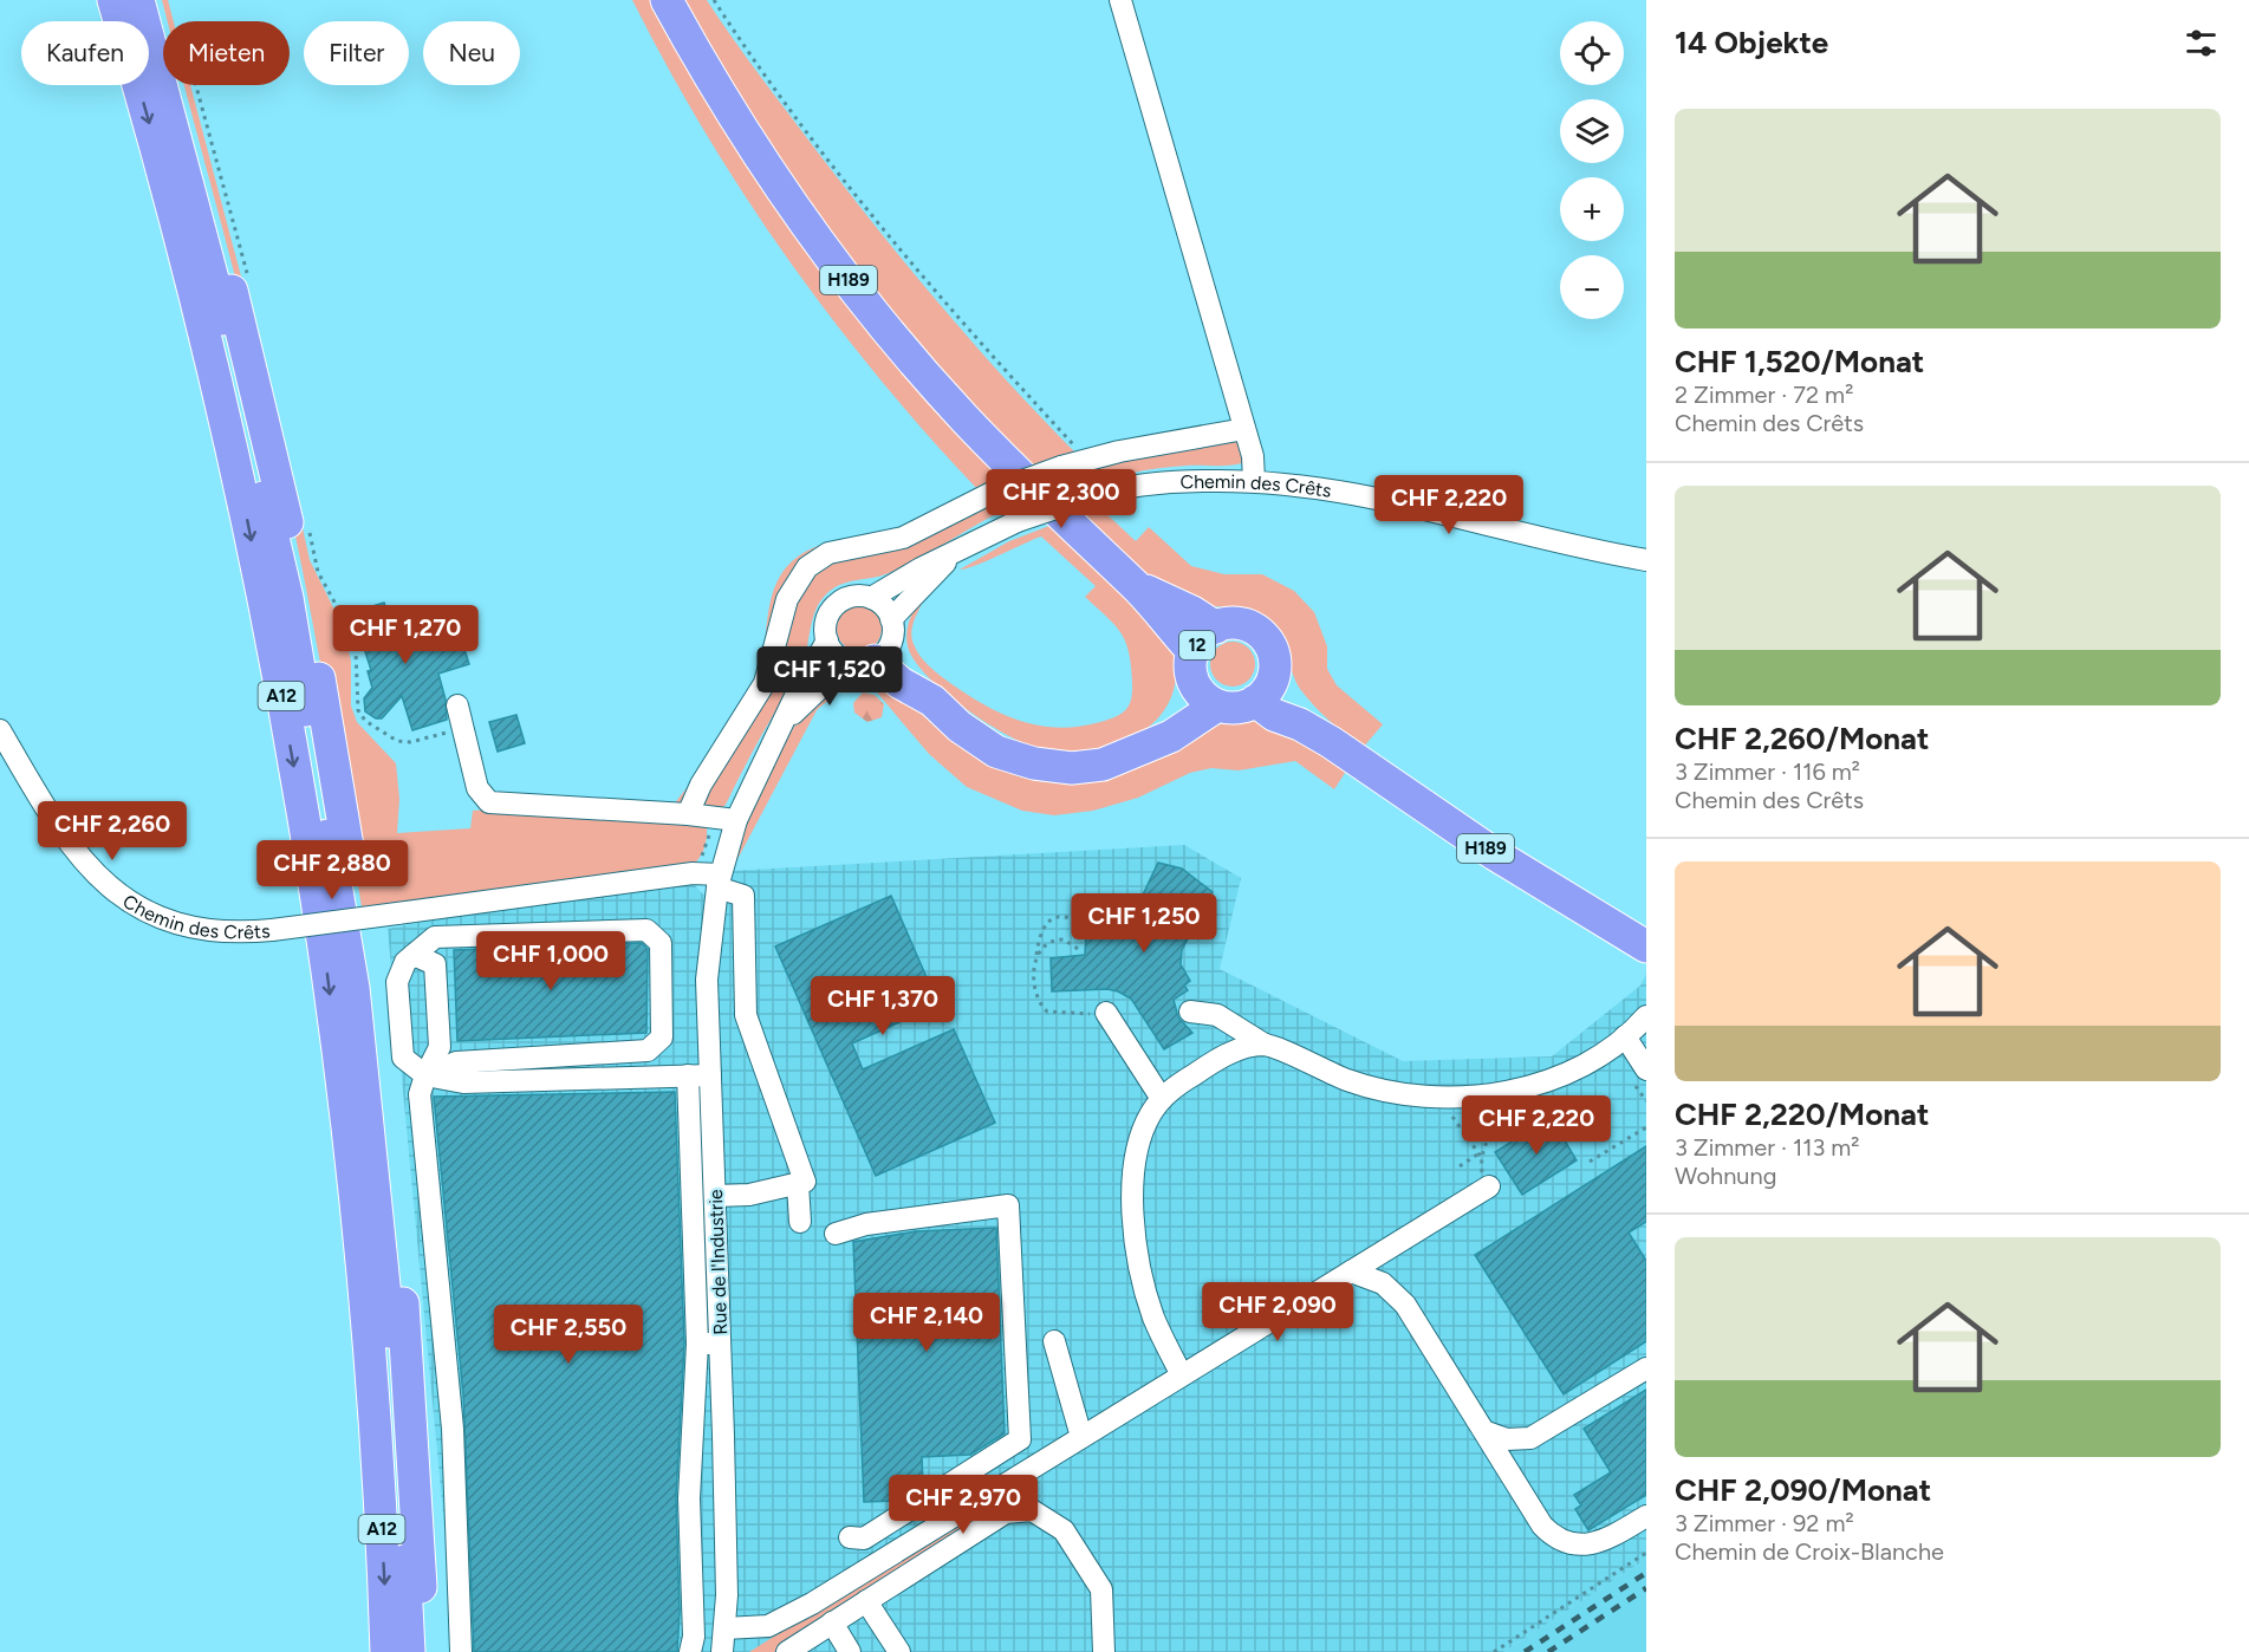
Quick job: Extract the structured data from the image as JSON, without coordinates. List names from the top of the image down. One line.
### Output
{"streets":{"highway":["H189","12","A12"],"street":["Chemin des Crêts","Rue de l'Industrie"]},"crossings":[["H189","12"],["Chemin des Crêts","Rue de l'Industrie"]],"page":{"heading":"14 Objekte","map_buttons":["+","−"],"chip":["Kaufen","Mieten","Filter","Neu"],"list":[{"name":"CHF 1,520/Monat","note":"2 Zimmer · 72 m² · Chemin des Crêts"},{"name":"CHF 2,260/Monat","note":"3 Zimmer · 116 m² · Chemin des Crêts"},{"name":"CHF 2,220/Monat","note":"3 Zimmer · 113 m² · Wohnung"},{"name":"CHF 2,090/Monat","note":"3 Zimmer · 92 m² · Chemin de Croix-Blanche"}],"price":["CHF 2,300","CHF 2,220","CHF 1,270","CHF 1,520","CHF 2,260","CHF 2,880","CHF 1,250","CHF 1,000","CHF 1,370","CHF 2,220","CHF 2,090","CHF 2,140","CHF 2,550","CHF 2,970"]}}
